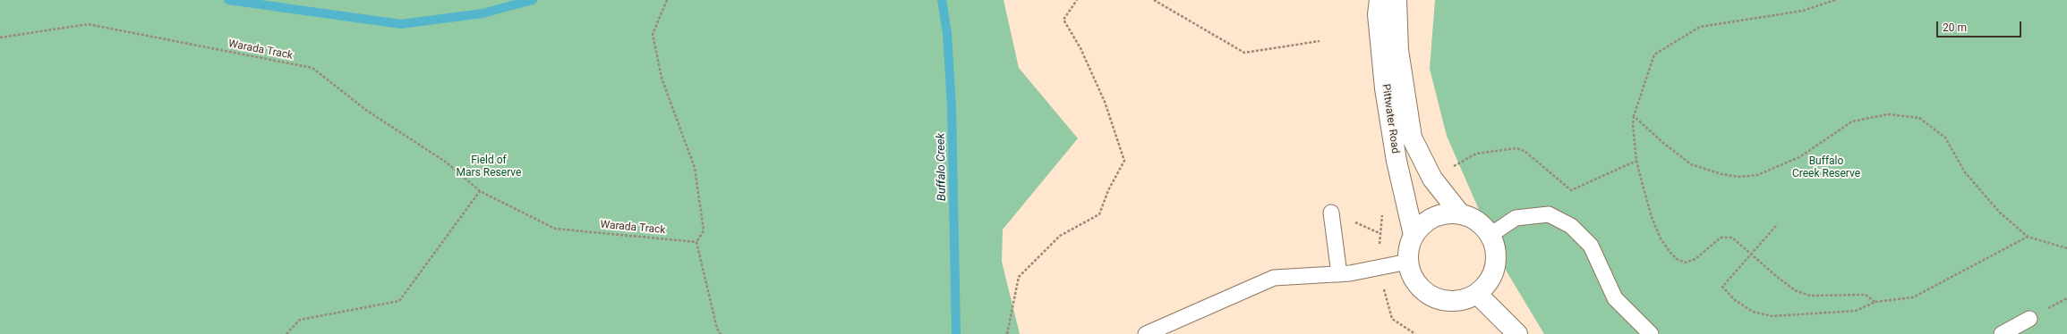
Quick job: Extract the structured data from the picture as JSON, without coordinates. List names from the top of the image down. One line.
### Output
{"streets":{"main road":["Pittwater Road"],"path":["Warada Track"]},"water":["Buffalo Creek"],"parks":["Field of Mars Reserve","Buffalo Creek Reserve"],"scale_bar":"20 m"}
